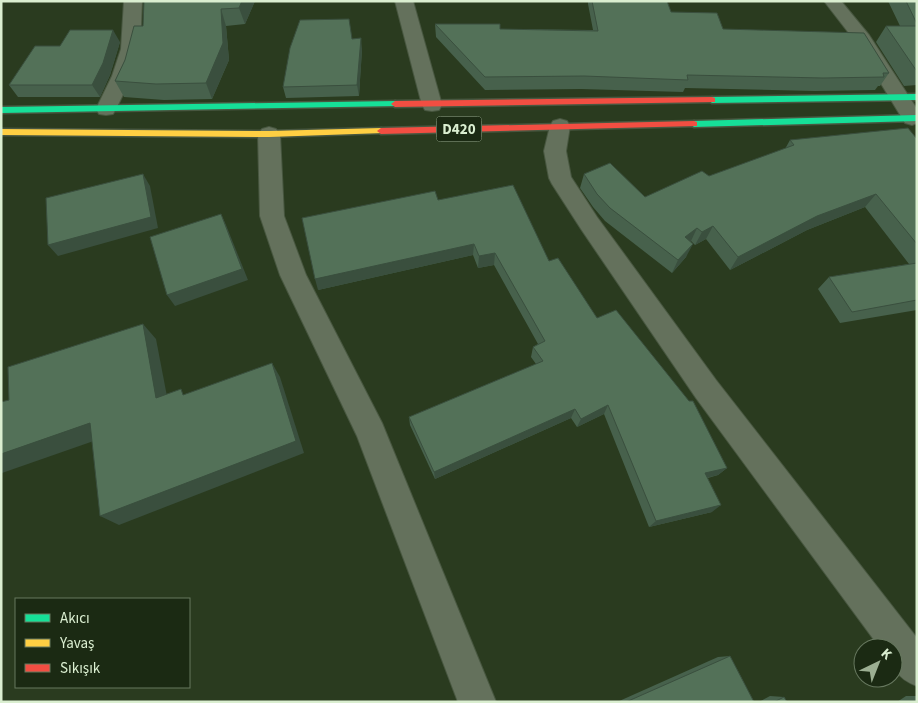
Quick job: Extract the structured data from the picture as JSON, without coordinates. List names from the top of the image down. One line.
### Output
{"streets":{"highway":["D420"]},"legend":["Akıcı","Yavaş","Sıkışık"],"north":"top right"}
